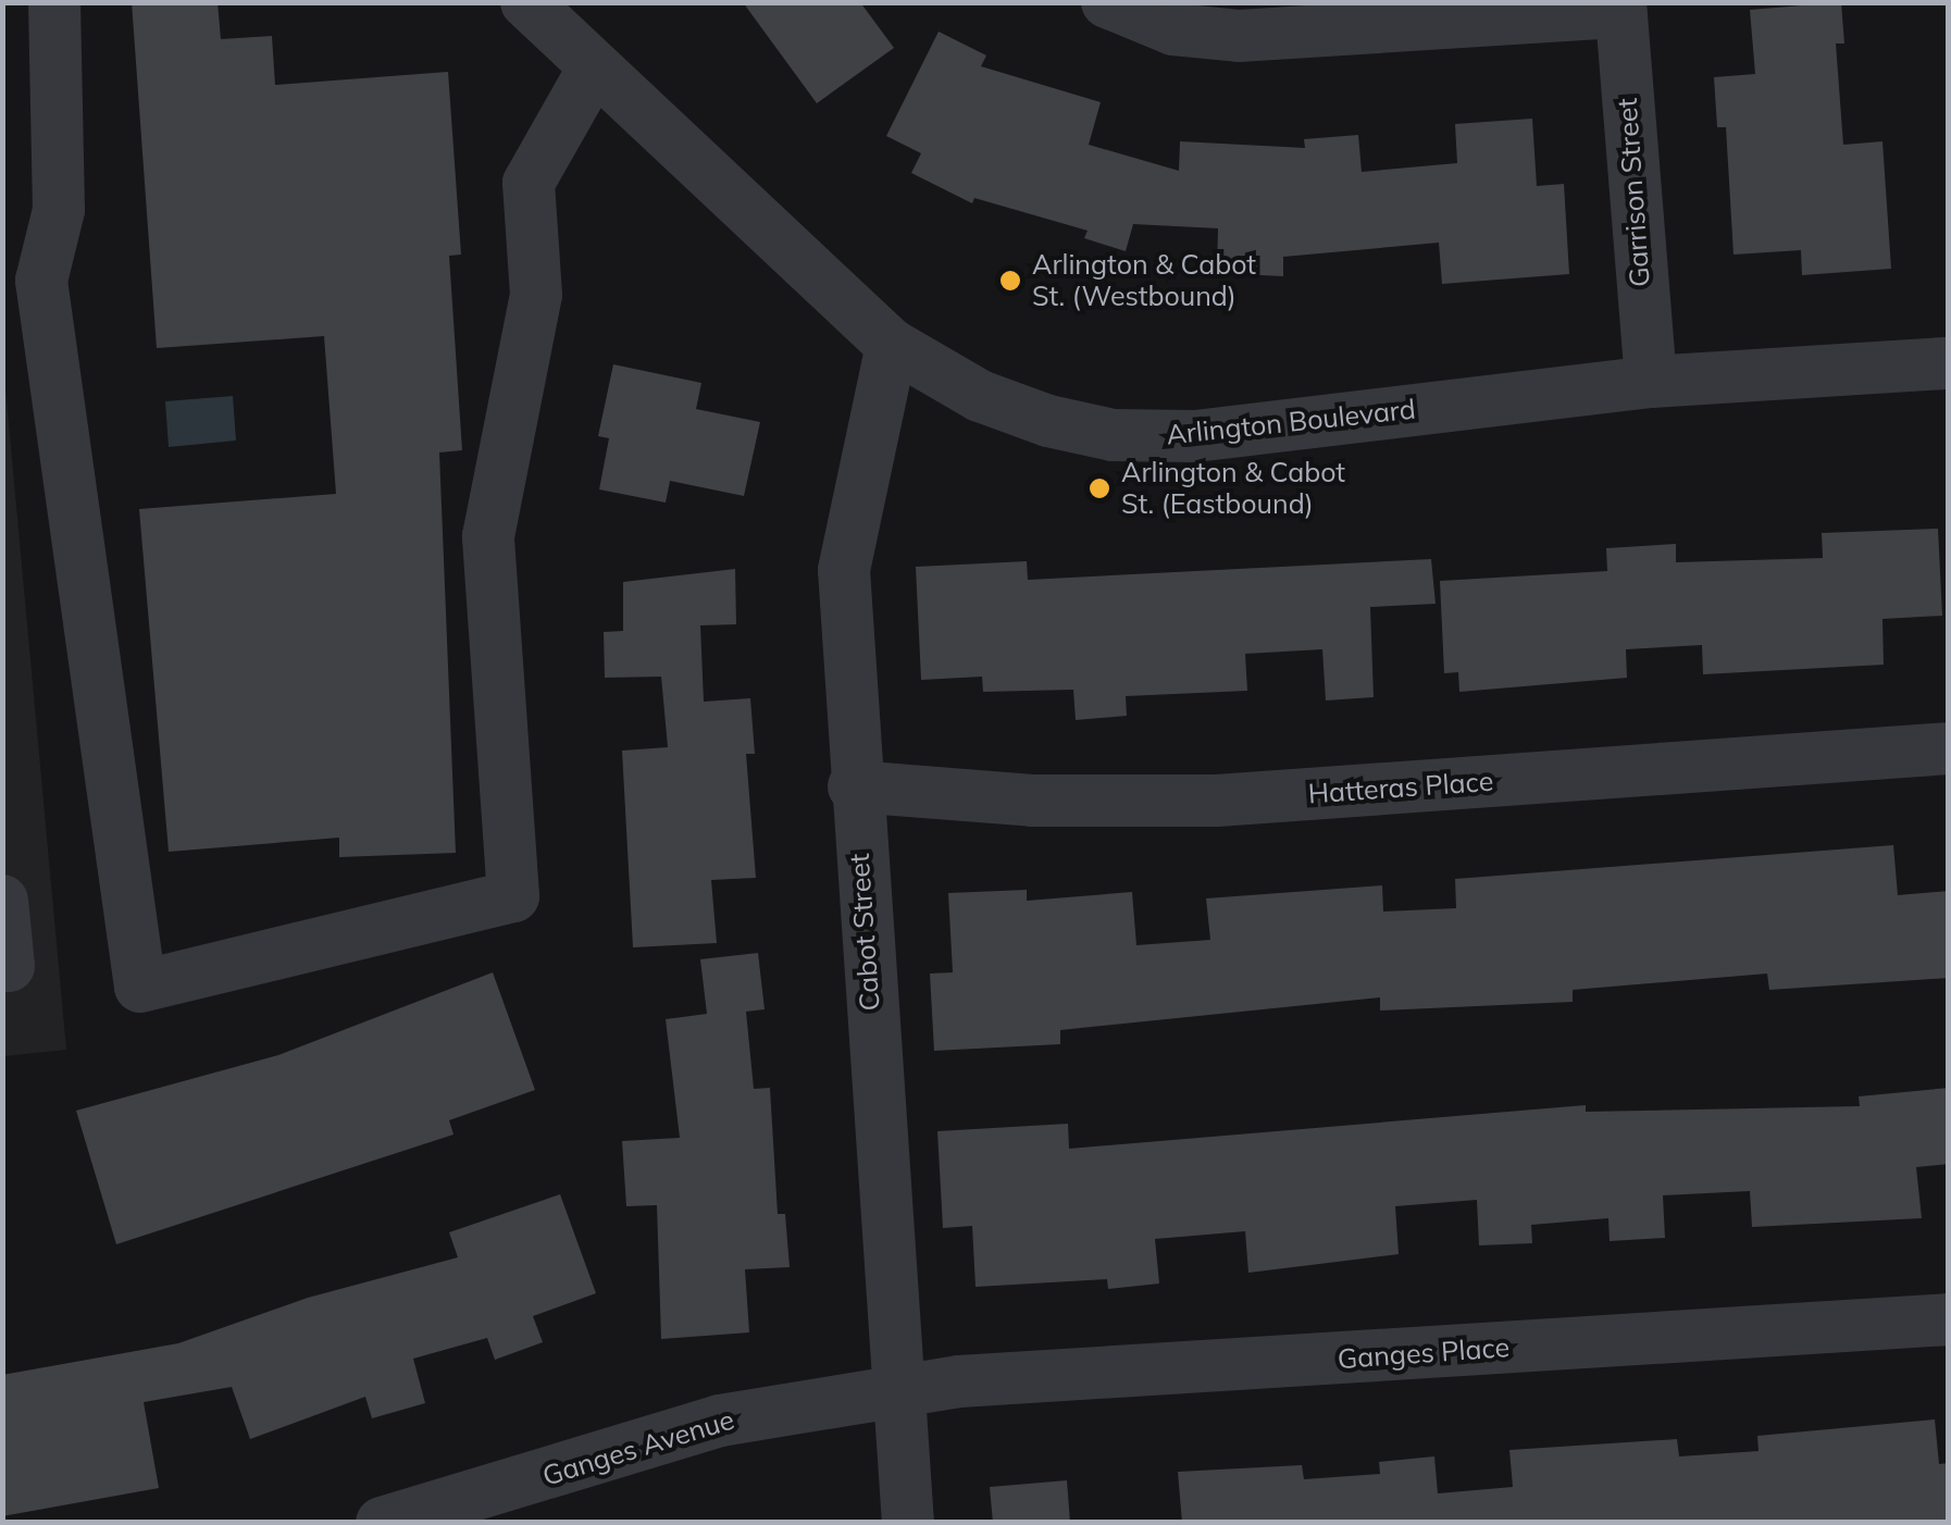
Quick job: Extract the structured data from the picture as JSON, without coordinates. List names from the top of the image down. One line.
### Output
{"streets":{"street":["Garrison Street","Arlington Boulevard","Hatteras Place","Cabot Street","Ganges Place","Ganges Avenue"]},"crossings":[["Garrison Street","Arlington Boulevard"],["Arlington Boulevard","Cabot Street"],["Hatteras Place","Cabot Street"],["Cabot Street","Ganges Place"],["Cabot Street","Ganges Avenue"],["Ganges Place","Ganges Avenue"]],"places":["Arlington & Cabot St. (Westbound)","Arlington & Cabot St. (Eastbound)"]}
